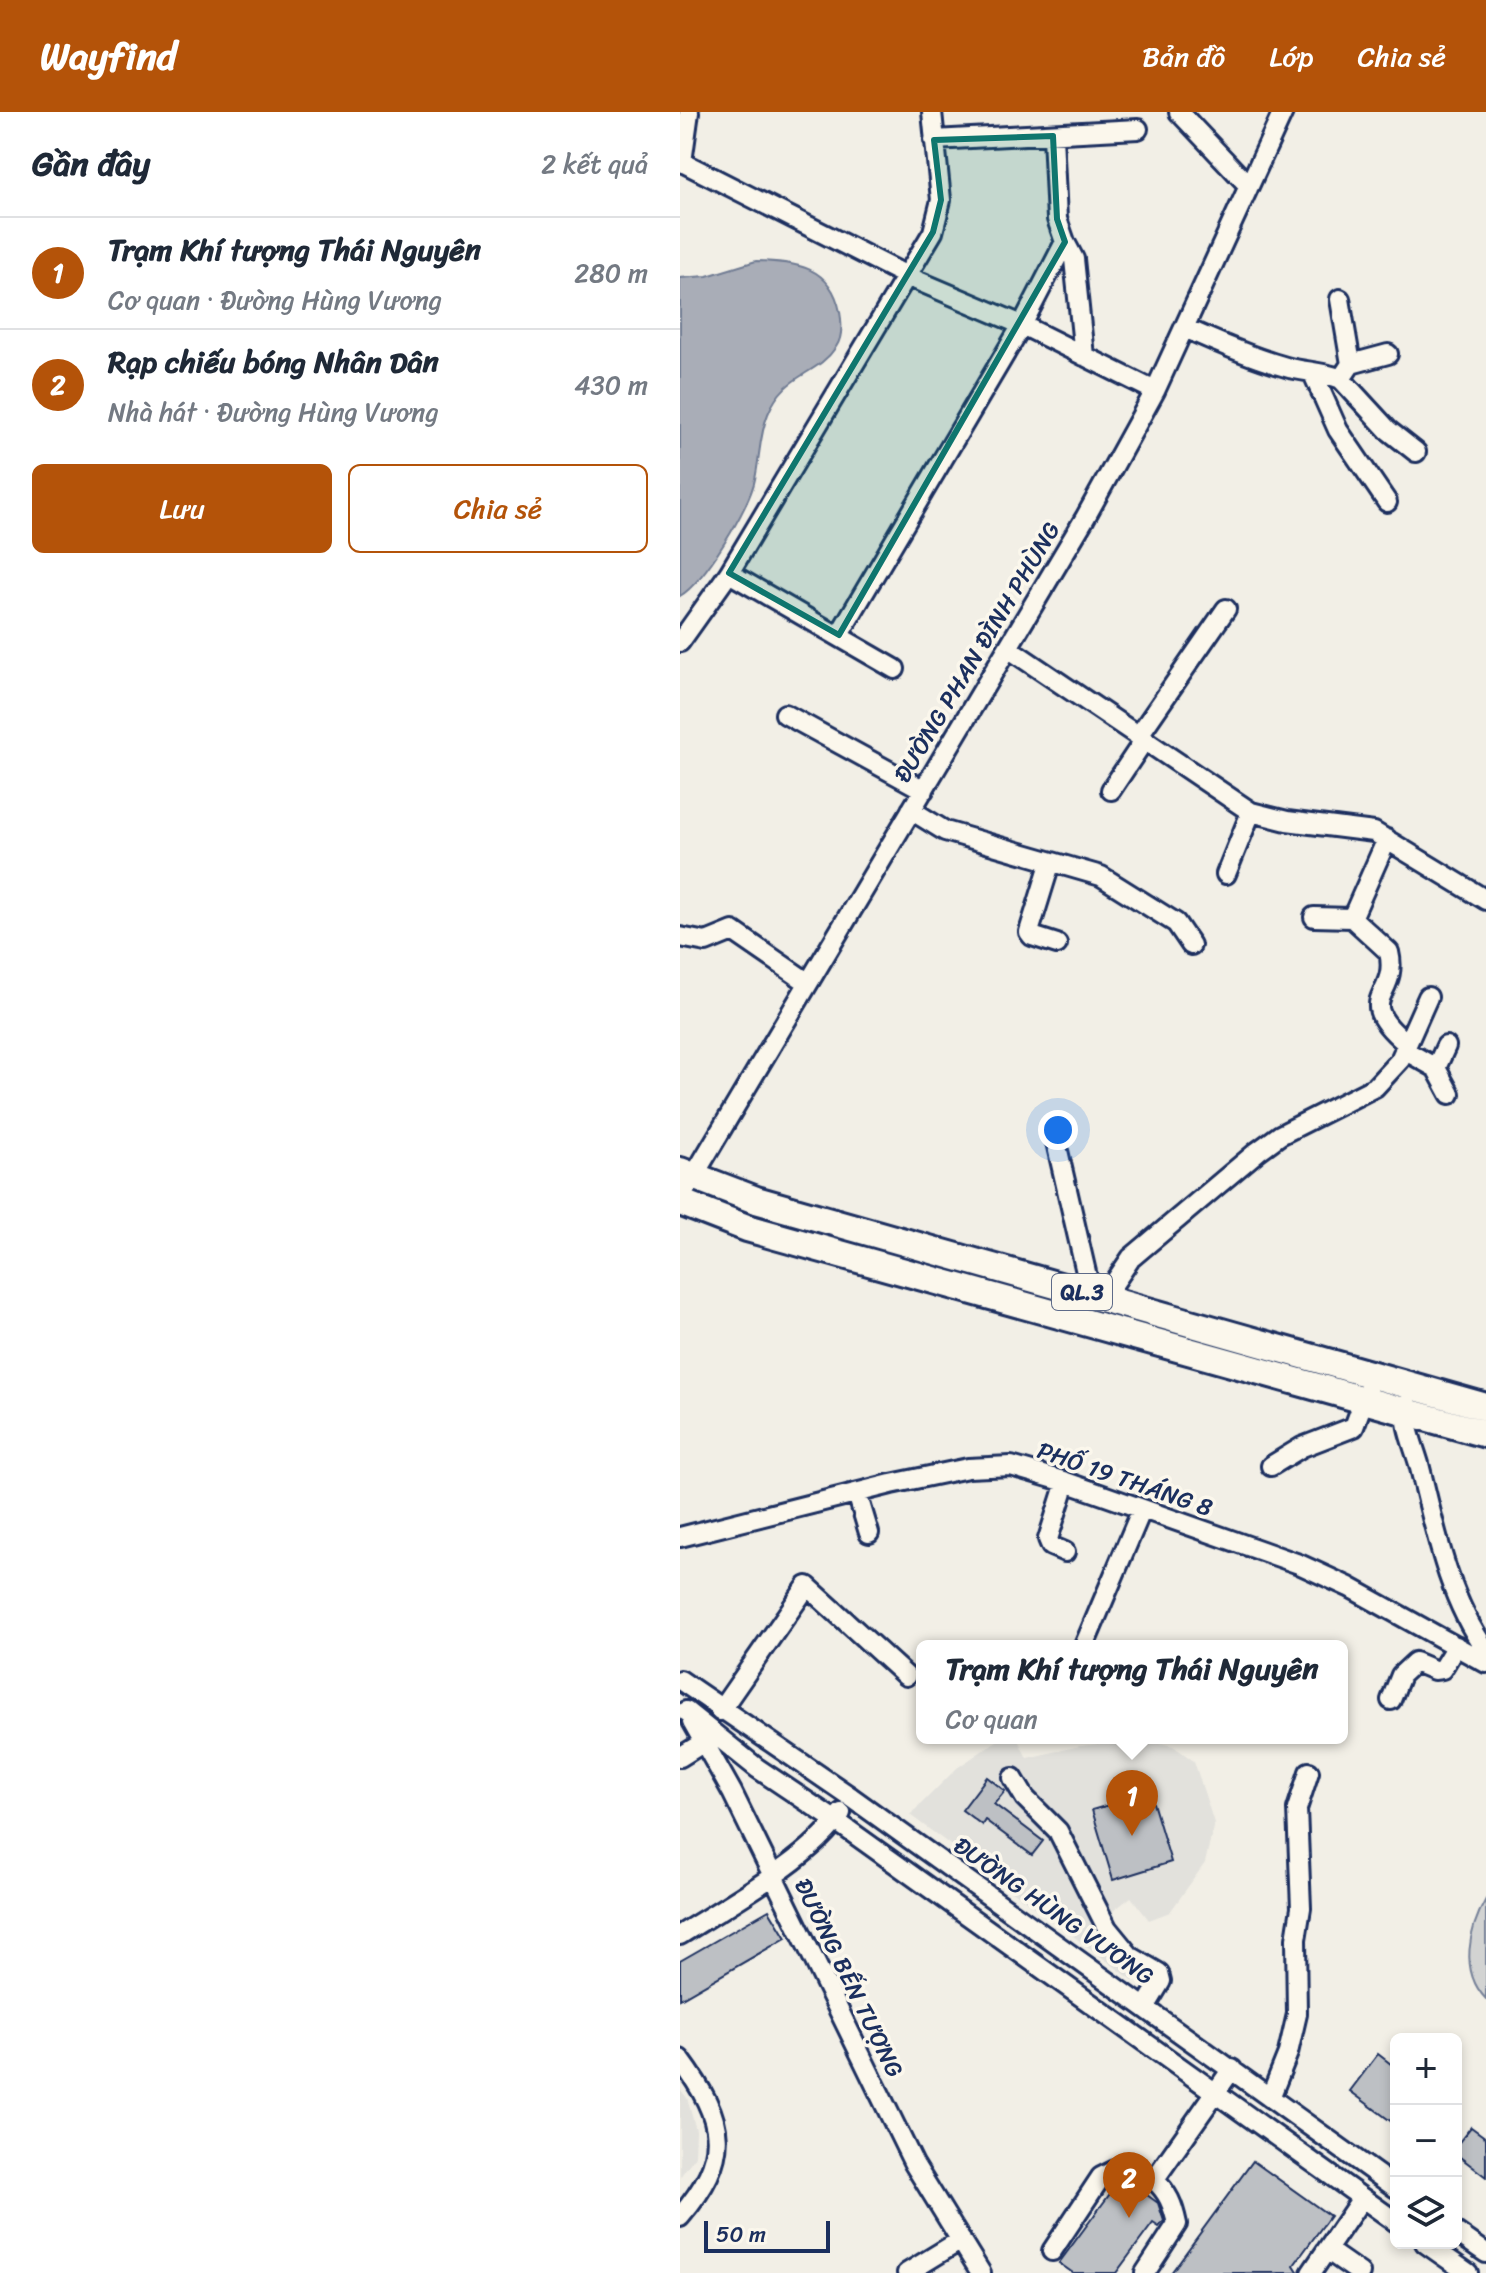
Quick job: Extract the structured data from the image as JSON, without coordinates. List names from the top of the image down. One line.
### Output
{"streets":{"highway":["QL.3"],"street":["ĐƯỜNG PHAN ĐÌNH PHÙNG","PHỐ 19 THÁNG 8","ĐƯỜNG HÙNG VƯƠNG","ĐƯỜNG BẾN TƯỢNG"]},"crossings":[["ĐƯỜNG PHAN ĐÌNH PHÙNG","QL.3"]],"scale_bar":"50 m","page":{"header":"Wayfind","nav":["Bản đồ","Lớp","Chia sẻ"],"heading":["Gần đây","2 kết quả"],"list":[{"mark":"1","name":"Trạm Khí tượng Thái Nguyên","note":"Cơ quan · Đường Hùng Vương","value":"280 m"},{"mark":"2","name":"Rạp chiếu bóng Nhân Dân","note":"Nhà hát · Đường Hùng Vương","value":"430 m"}],"buttons":["Lưu","Chia sẻ"],"popup":["Trạm Khí tượng Thái Nguyên","Cơ quan"],"pins":["1","2"],"map_buttons":["+","−"],"scale":"50 m"}}
